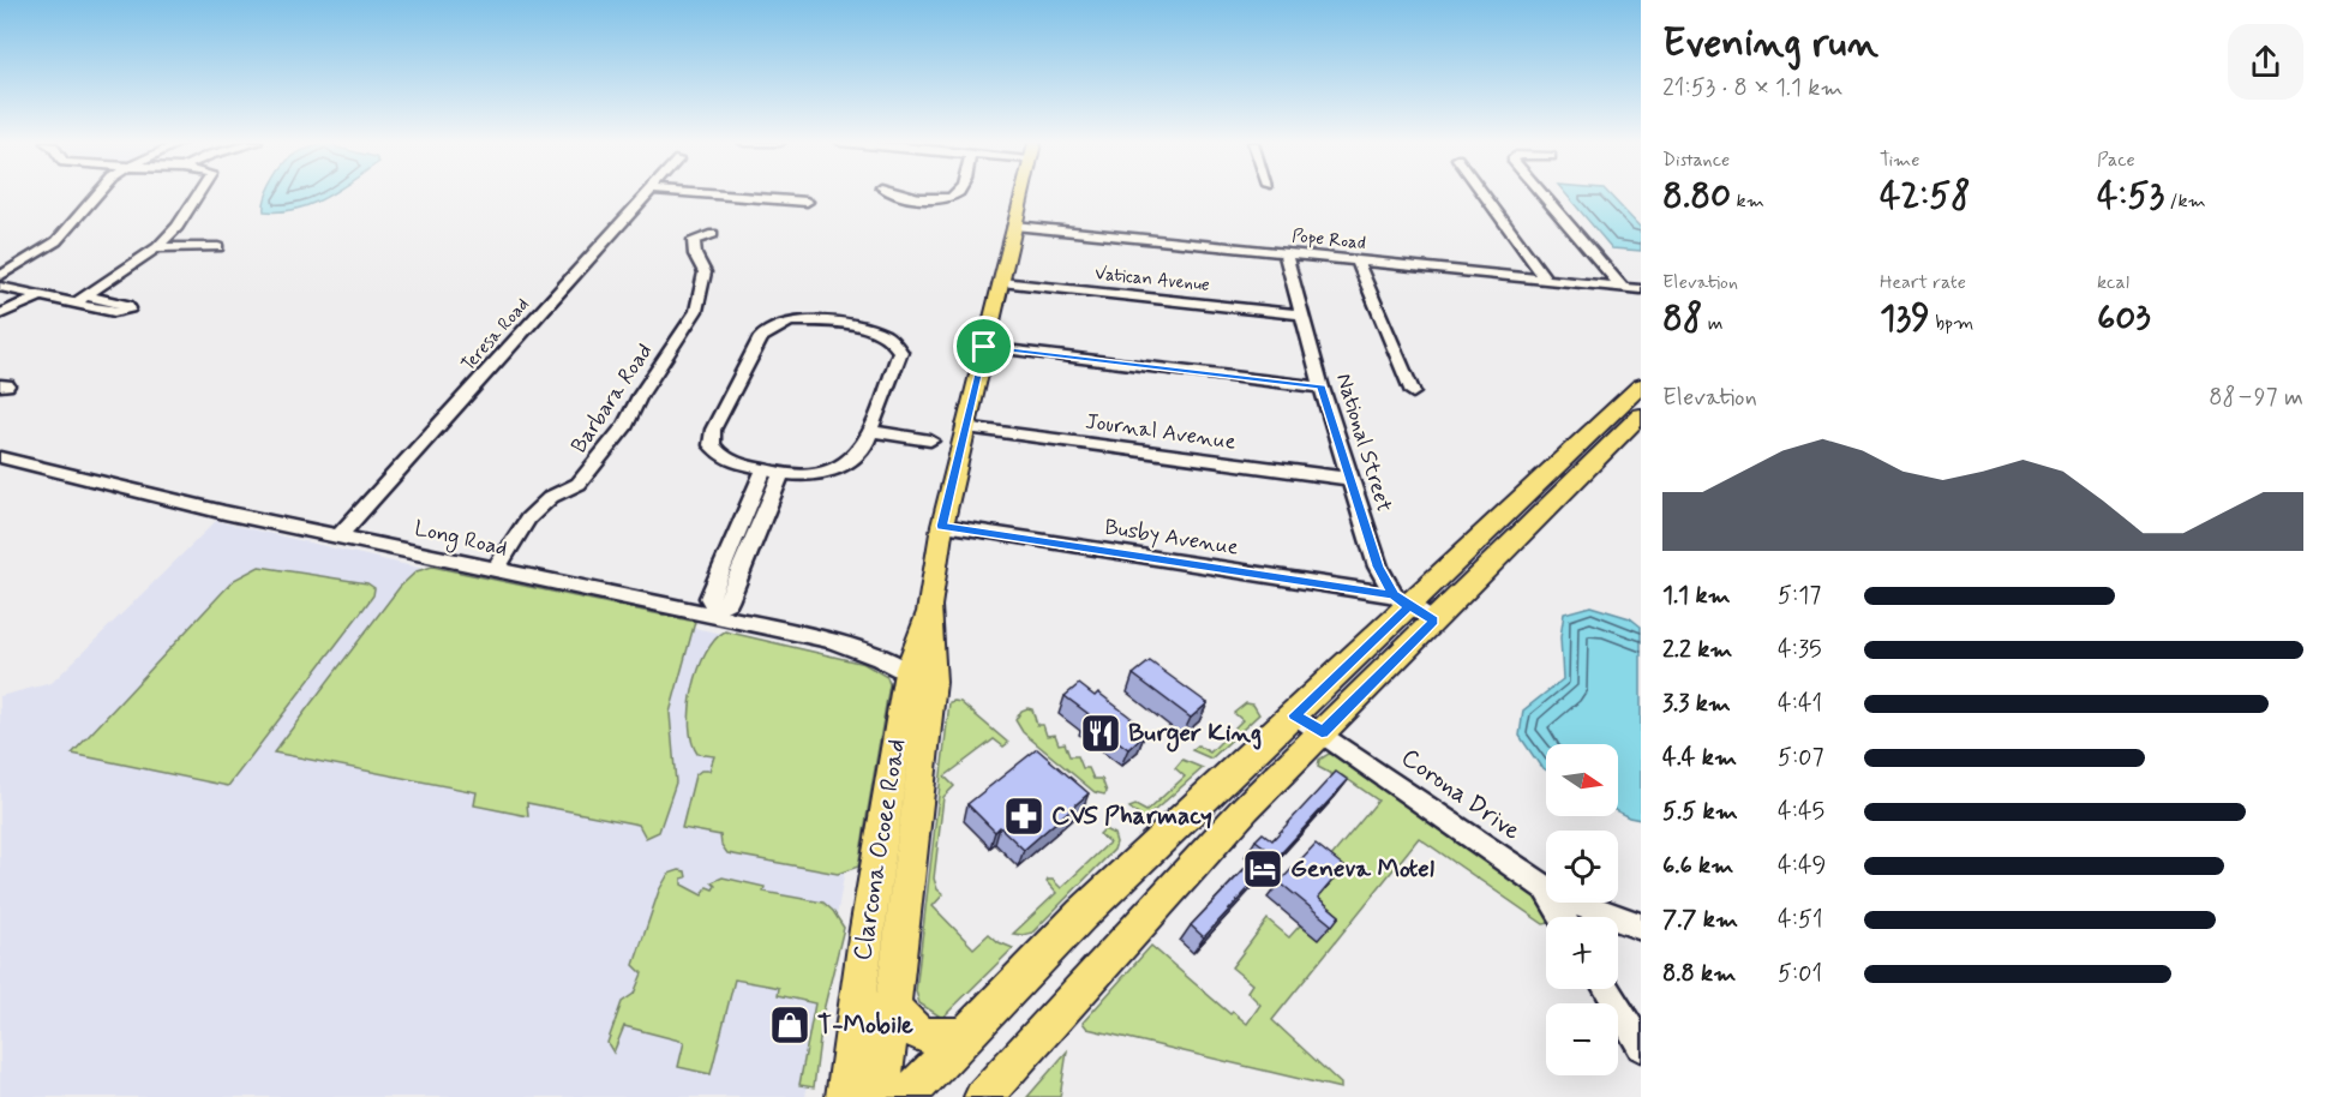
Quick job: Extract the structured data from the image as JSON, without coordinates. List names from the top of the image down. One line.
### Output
{"streets":{"main road":["Clarcona Ocoee Road"],"street":["Pope Road","Vatican Avenue","Teresa Road","Barbara Road","Journal Avenue","National Street","Busby Avenue","Long Road","Corona Drive"]},"crossings":[["Pope Road","National Street"],["Pope Road","Clarcona Ocoee Road"],["Vatican Avenue","National Street"],["Vatican Avenue","Clarcona Ocoee Road"],["Teresa Road","Long Road"],["Barbara Road","Long Road"],["Journal Avenue","National Street"],["Journal Avenue","Clarcona Ocoee Road"],["National Street","Busby Avenue"],["Busby Avenue","Clarcona Ocoee Road"],["Long Road","Clarcona Ocoee Road"]],"places":{"restaurant":["Burger King"],"pharmacy":["CVS Pharmacy"],"hotel":["Geneva Motel"],"shop":["T-Mobile"]},"north":"right","page":{"heading":["Evening run","21:53 · 8 × 1.1 km"],"stats":[["Distance","8.80 km"],["Time","42:58"],["Pace","4:53 /km"],["Elevation","88 m"],["Heart rate","139 bpm"],["kcal","603"]],"chart":["Elevation","88–97 m"],"list":[{"name":"1.1 km","note":"5:17"},{"name":"2.2 km","note":"4:35"},{"name":"3.3 km","note":"4:41"},{"name":"4.4 km","note":"5:07"},{"name":"5.5 km","note":"4:45"},{"name":"6.6 km","note":"4:49"},{"name":"7.7 km","note":"4:51"},{"name":"8.8 km","note":"5:01"}],"map_buttons":["+","−"]}}
